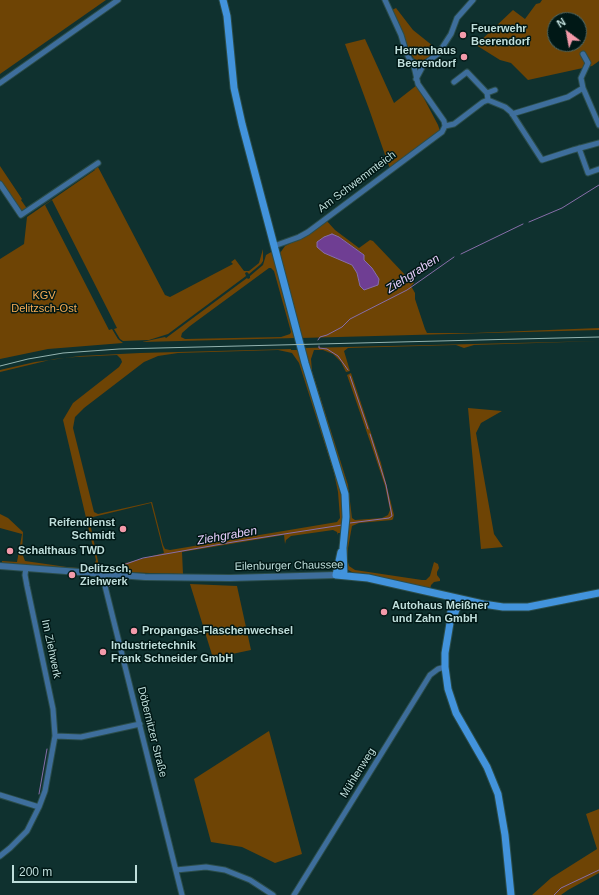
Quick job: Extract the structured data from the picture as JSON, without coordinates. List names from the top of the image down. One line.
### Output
{"streets":{"main road":["Eilenburger Chaussee"],"street":["Am Schwemmteich","Im Ziehwerk","Döbernitzer Straße","Mühlenweg"]},"crossings":[["Eilenburger Chaussee","Im Ziehwerk"],["Eilenburger Chaussee","Döbernitzer Straße"]],"water":["Ziehgraben"],"parks":["KGV Delitzsch-Ost"],"places":["Feuerwehr Beerendorf","Herrenhaus Beerendorf","Reifendienst Schmidt","Schalthaus TWD","Delitzsch, Ziehwerk","Autohaus Meißner und Zahn GmbH","Propangas-Flaschenwechsel","Industrietechnik Frank Schneider GmbH"],"scale_bar":"200 m","north":"top left"}
